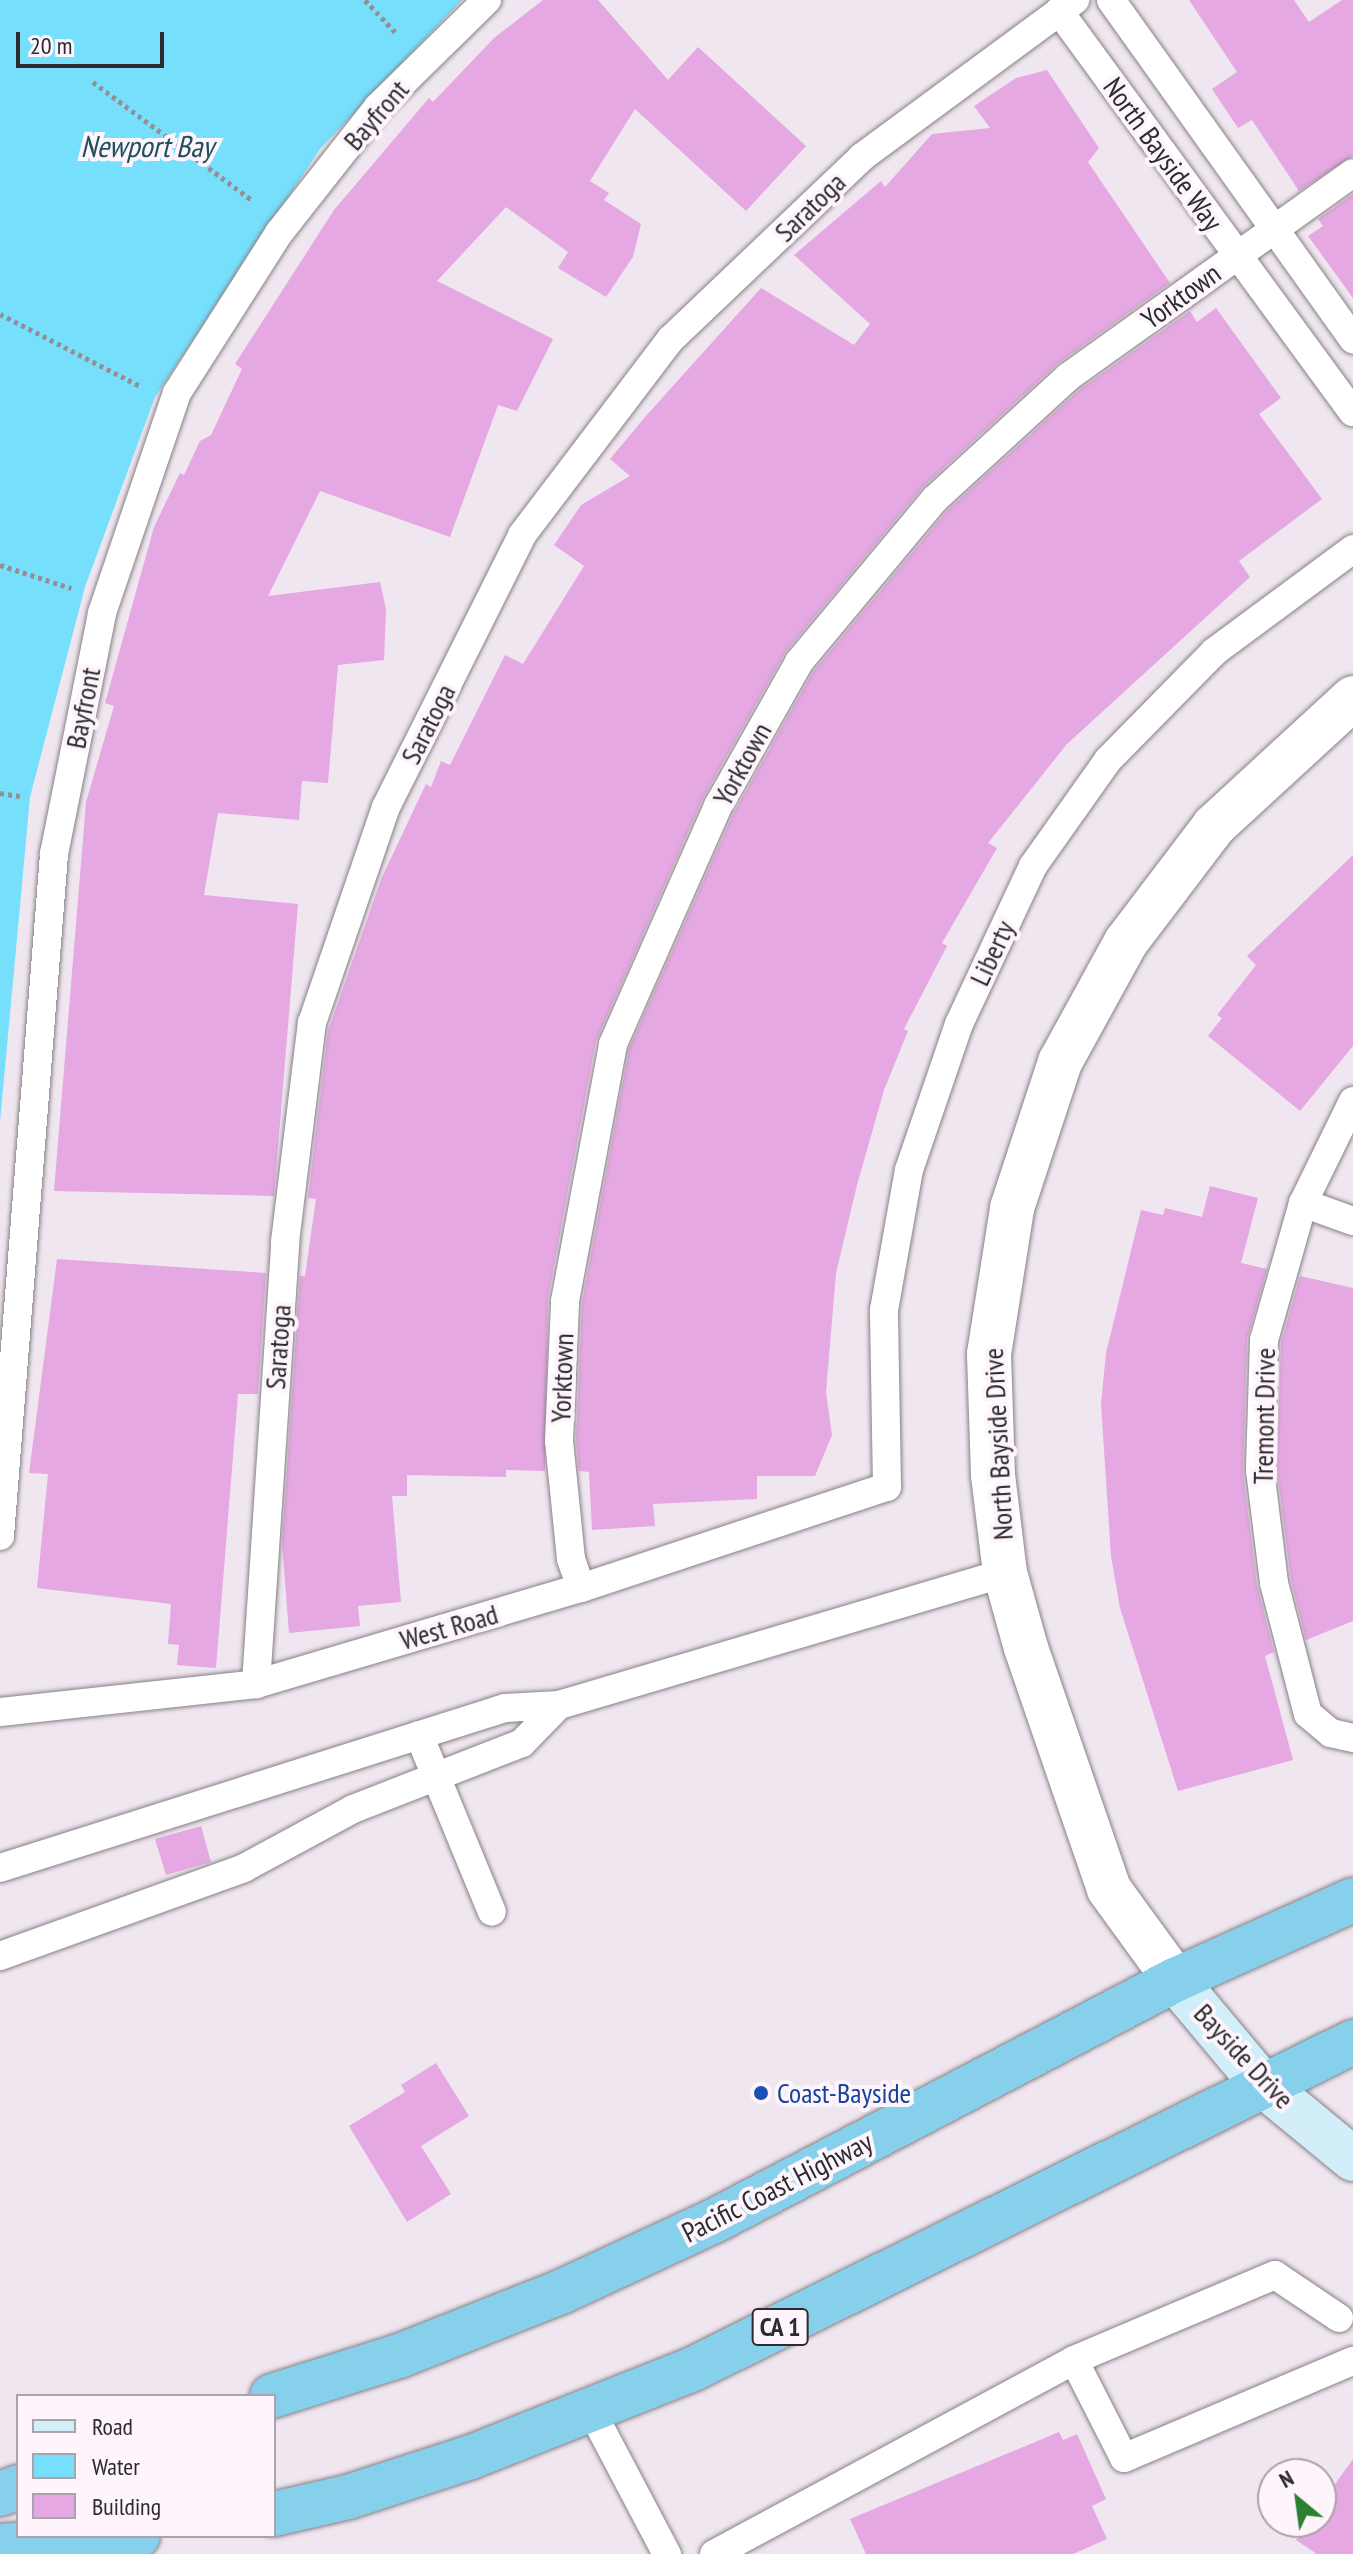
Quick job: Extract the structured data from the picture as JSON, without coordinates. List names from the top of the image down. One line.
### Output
{"streets":{"highway":["Pacific Coast Highway","CA 1"],"main road":["Bayside Drive"],"street":["North Bayside Drive"],"lane":["Bayfront","North Bayside Way","Saratoga","Yorktown","Liberty","Tremont Drive","West Road"]},"crossings":[["North Bayside Way","Saratoga"],["North Bayside Way","Yorktown"],["Saratoga","West Road"],["Yorktown","West Road"],["Liberty","West Road"],["North Bayside Drive","Bayside Drive"],["North Bayside Drive","Pacific Coast Highway"],["Bayside Drive","Pacific Coast Highway"],["Bayside Drive","CA 1"]],"water":["Newport Bay"],"places":["Coast-Bayside"],"legend":["Road","Water","Building"],"scale_bar":"20 m","north":"top left"}
